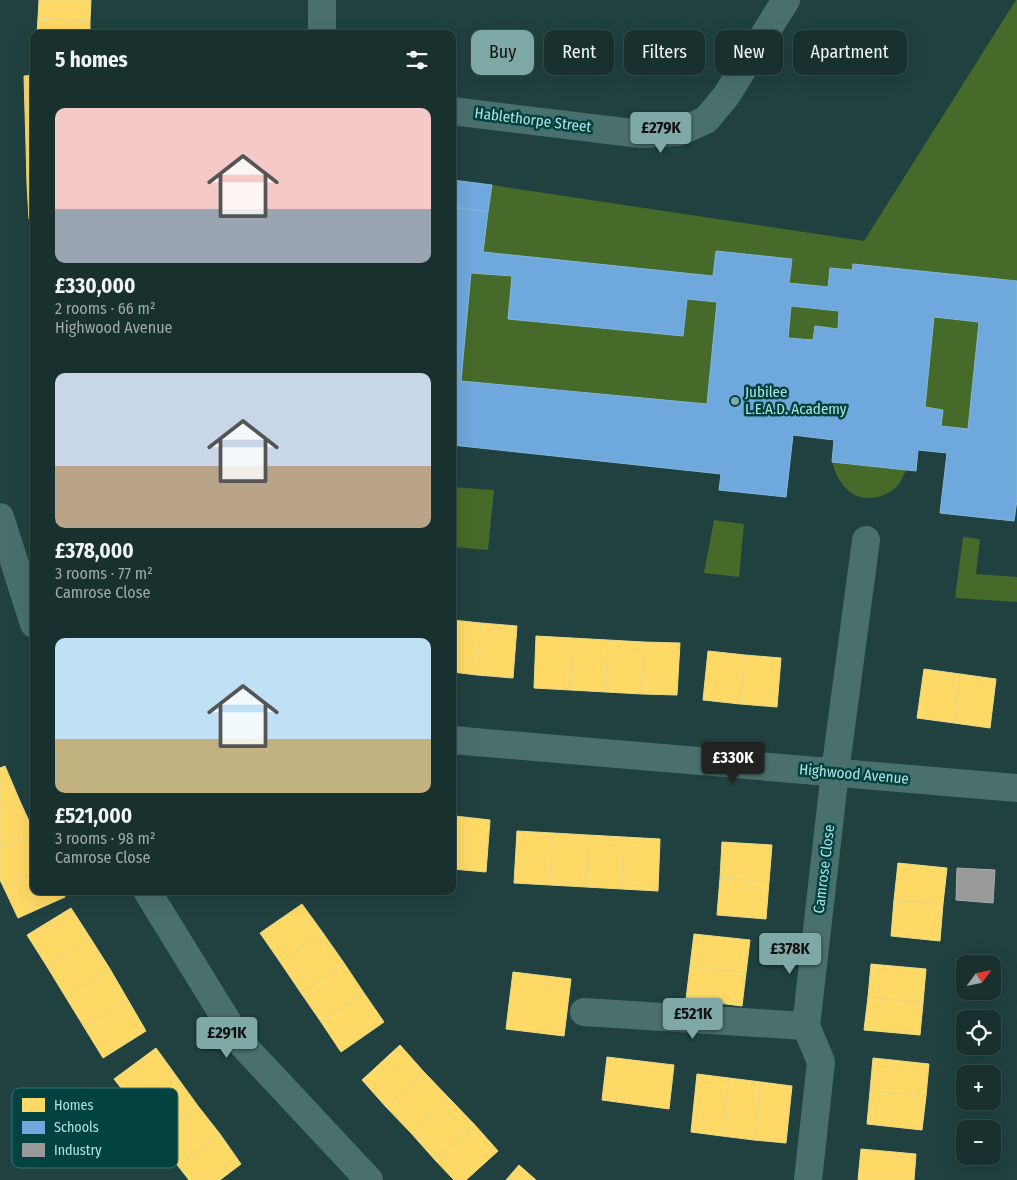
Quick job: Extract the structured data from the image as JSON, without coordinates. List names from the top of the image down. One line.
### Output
{"streets":{"street":["Hablethorpe Street","Highwood Avenue","Camrose Close"]},"crossings":[["Highwood Avenue","Camrose Close"]],"places":["Jubilee L.E.A.D. Academy"],"legend":["Homes","Schools","Industry"],"north":"top right","page":{"chip":["Buy","Rent","Filters","New","Apartment"],"heading":"5 homes","list":[{"name":"£330,000","note":"2 rooms · 66 m² · Highwood Avenue"},{"name":"£378,000","note":"3 rooms · 77 m² · Camrose Close"},{"name":"£521,000","note":"3 rooms · 98 m² · Camrose Close"}],"price":["£279K","£330K","£378K","£521K","£291K"],"map_buttons":["+","−"]}}
